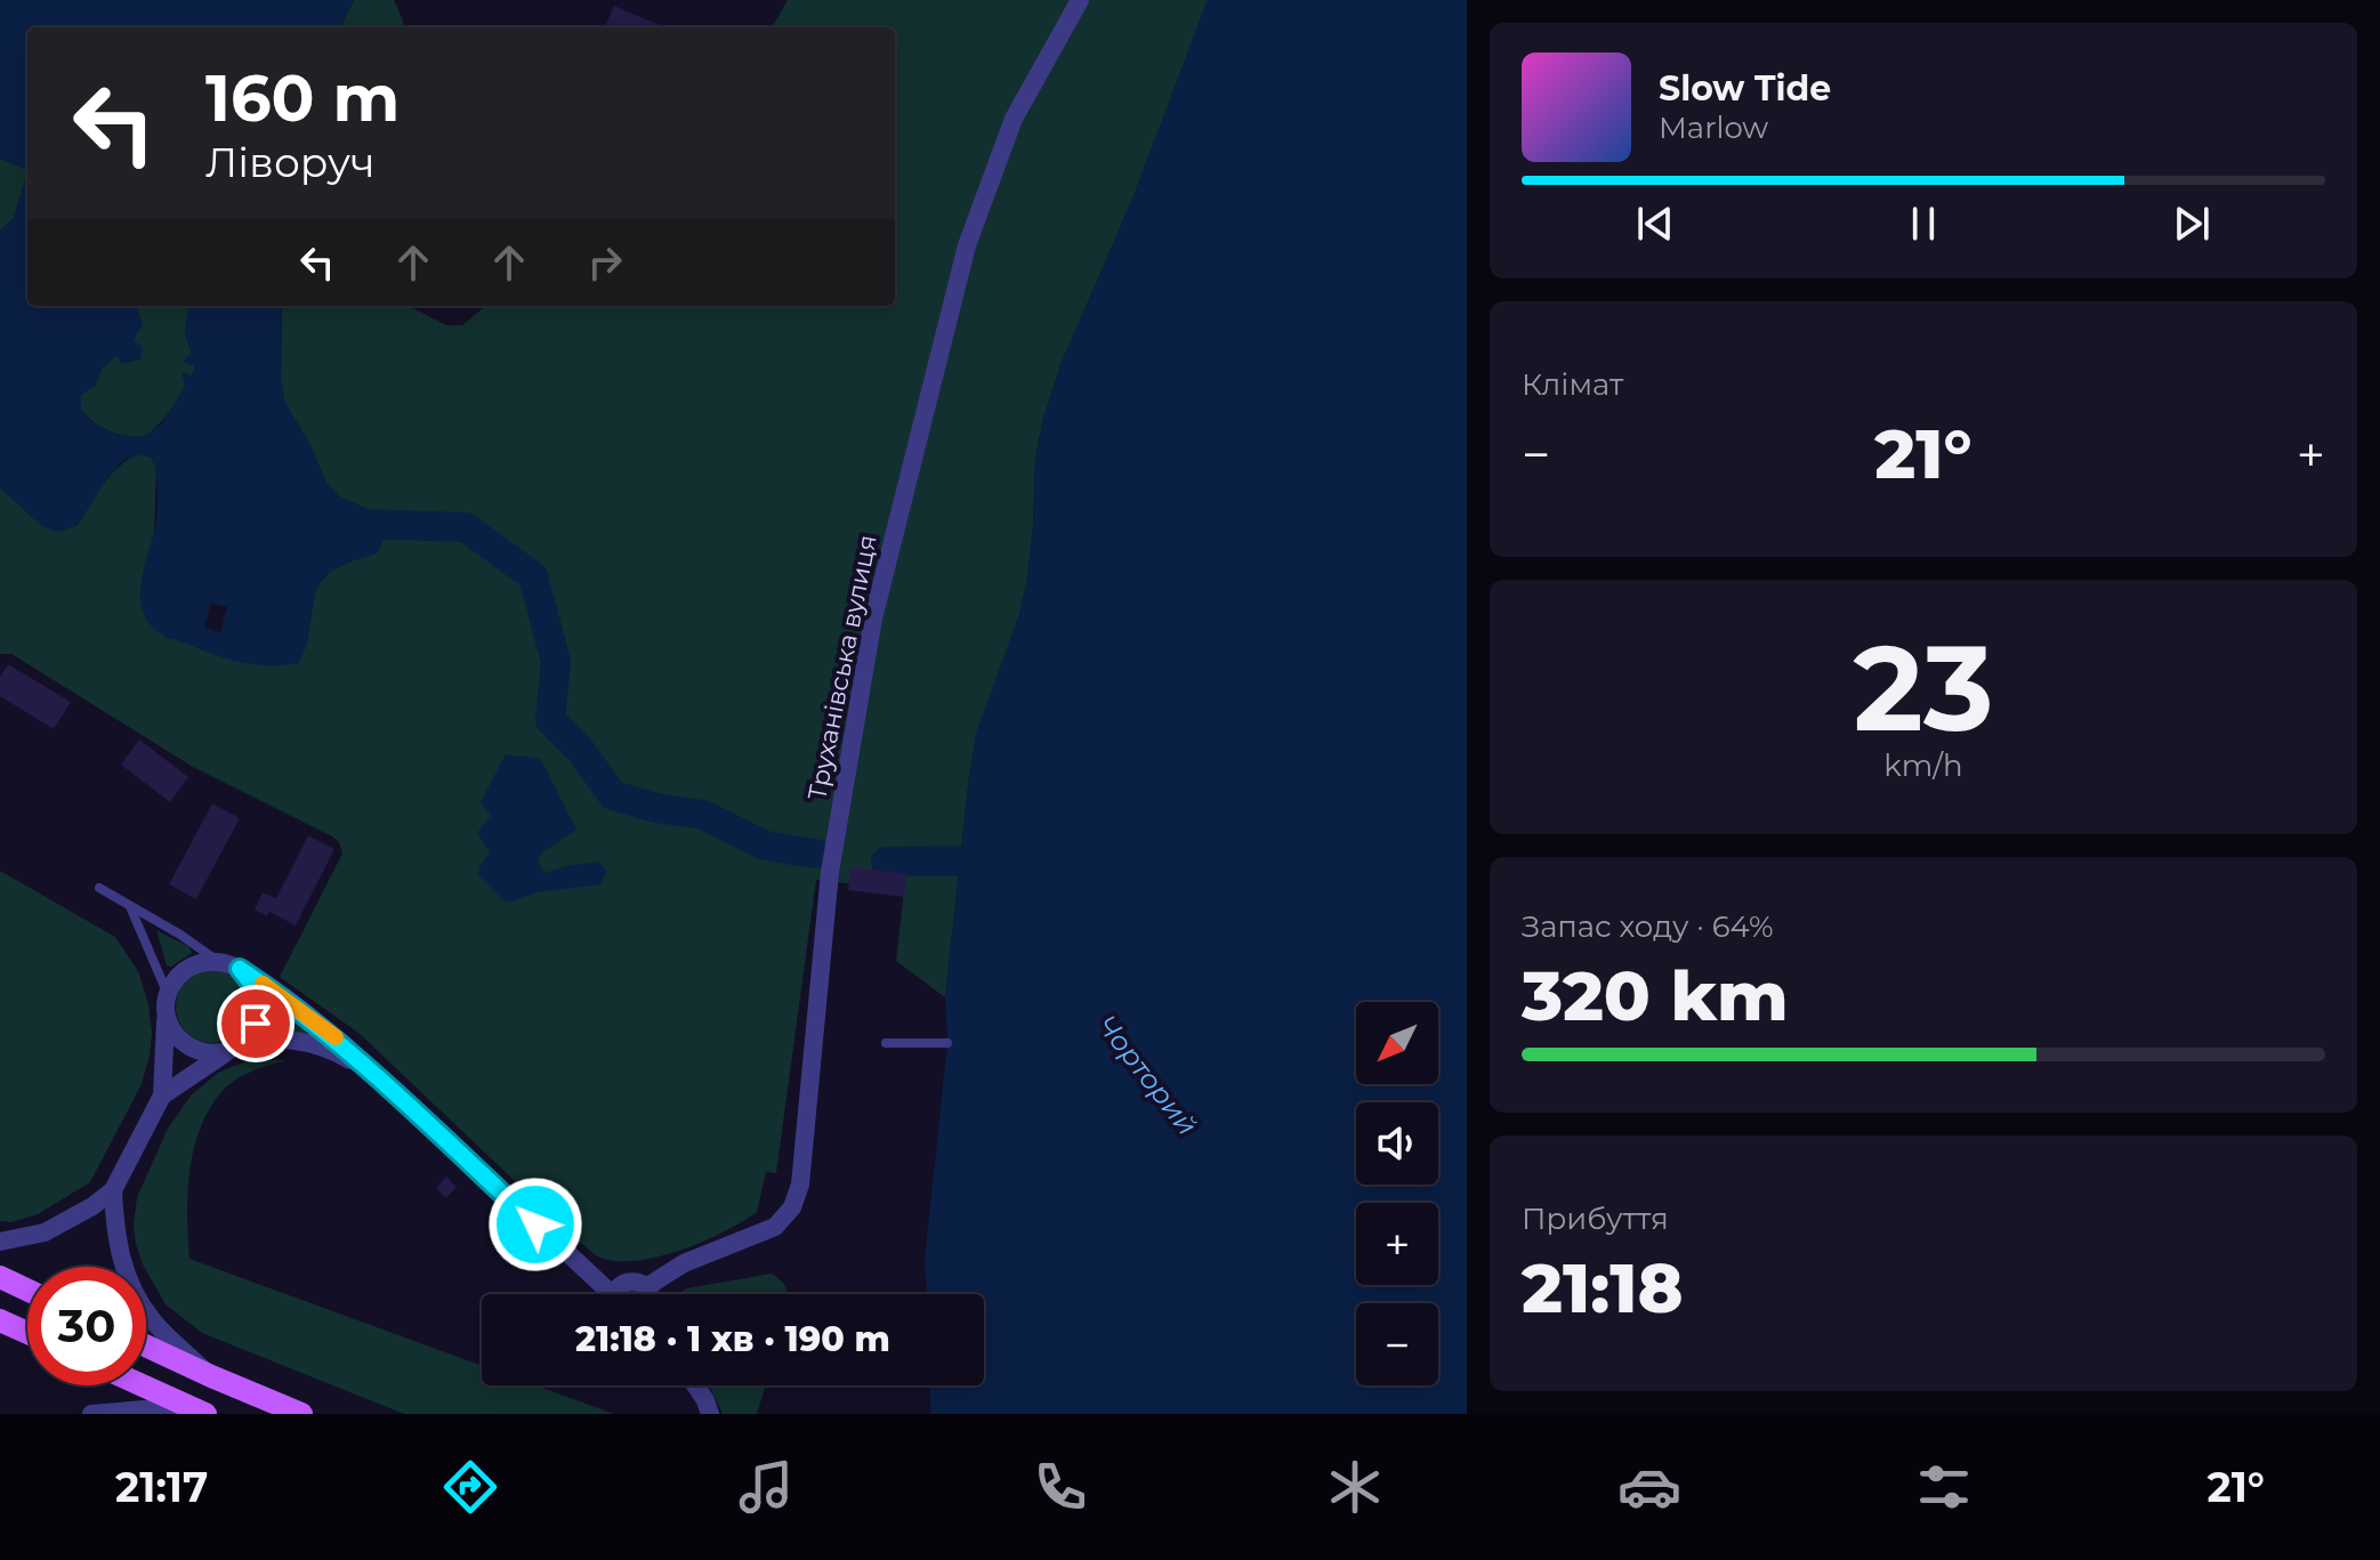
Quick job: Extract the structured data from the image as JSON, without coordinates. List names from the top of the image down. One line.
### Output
{"streets":{"street":["Труханівська вулиця"]},"water":["Чорторий"],"north":"bottom left","page":{"turn":["160 m","Ліворуч"],"song":["Slow Tide","Marlow"],"tile":["Клімат",["23","km/h"],["Запас ходу · 64%","320 km"],["Прибуття","21:18"]],"heat":["−","21°","+"],"map_buttons":["+","−"],"limit":"30","trip":"21:18 · 1 хв · 190 m","tabs":["21:17","21°"]}}
